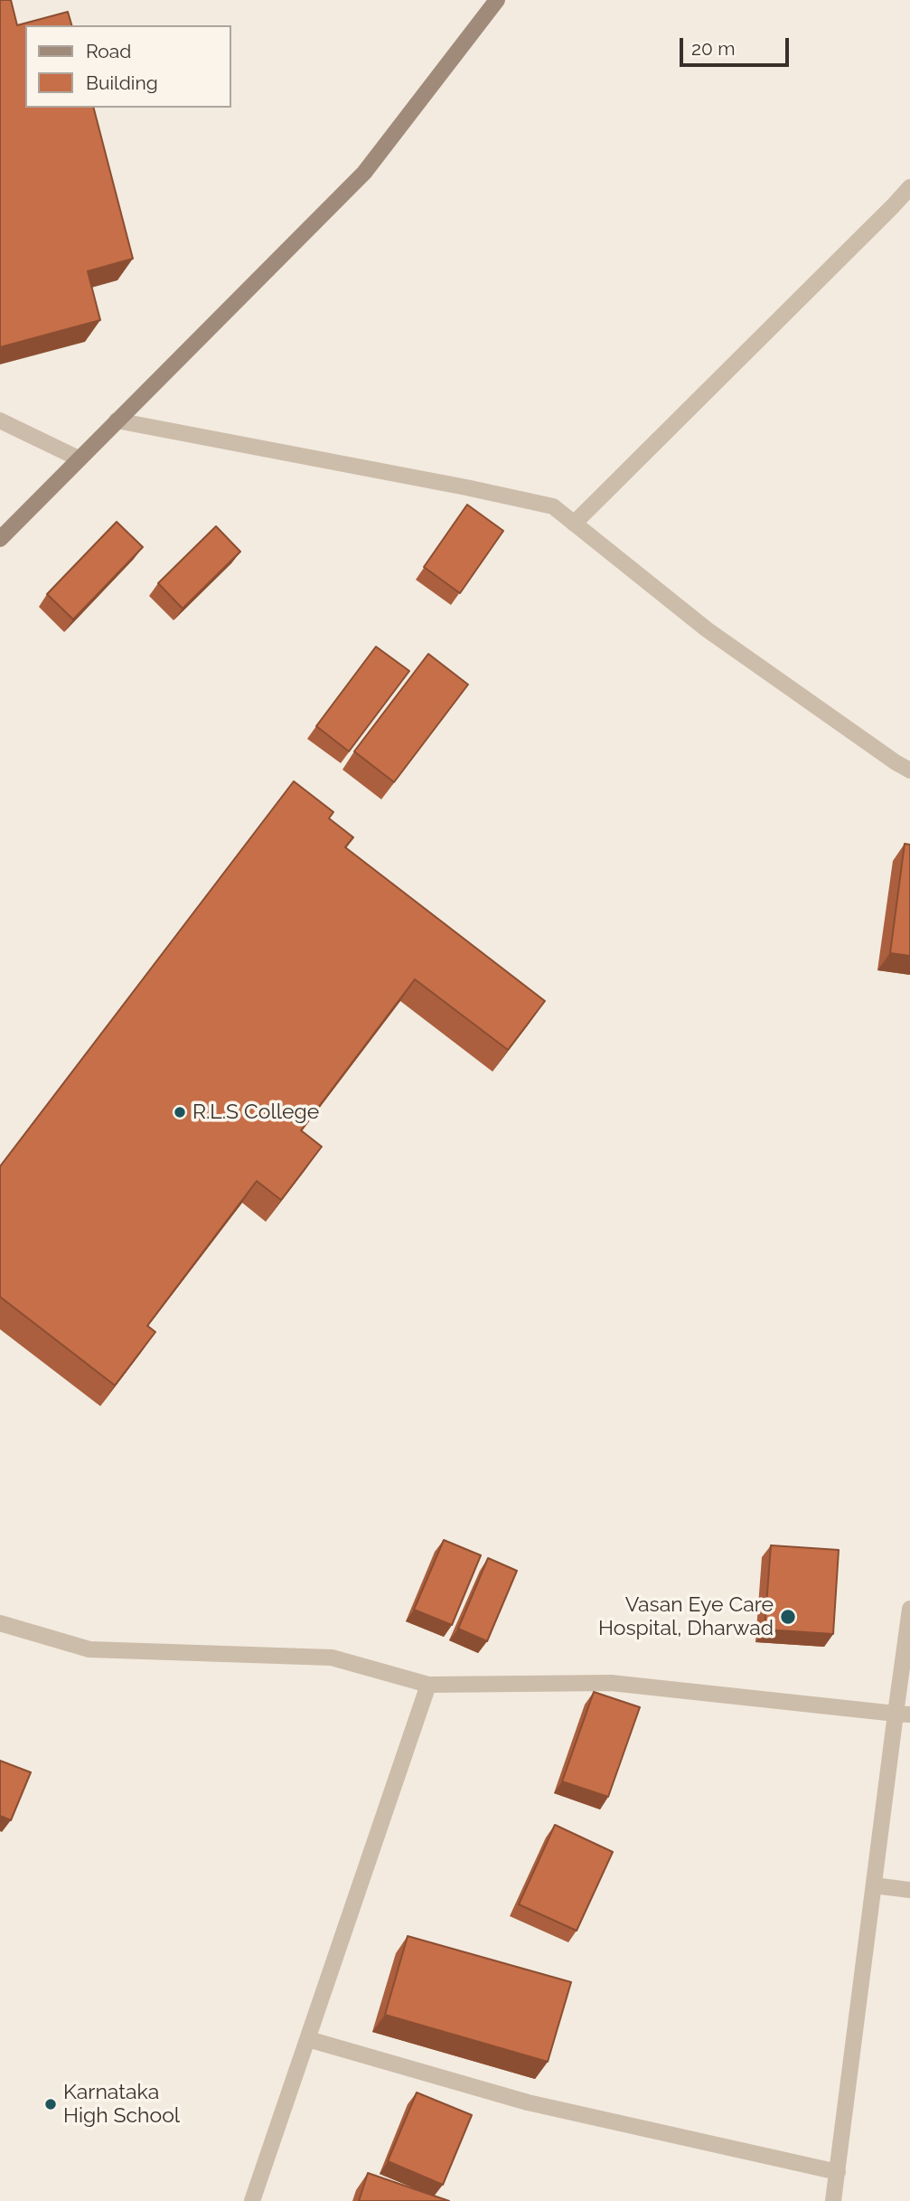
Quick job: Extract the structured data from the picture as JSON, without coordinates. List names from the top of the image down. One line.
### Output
{"places":["R.L.S College","Vasan Eye Care Hospital, Dharwad","Karnataka High School"],"legend":["Road","Building"],"scale_bar":"20 m"}
